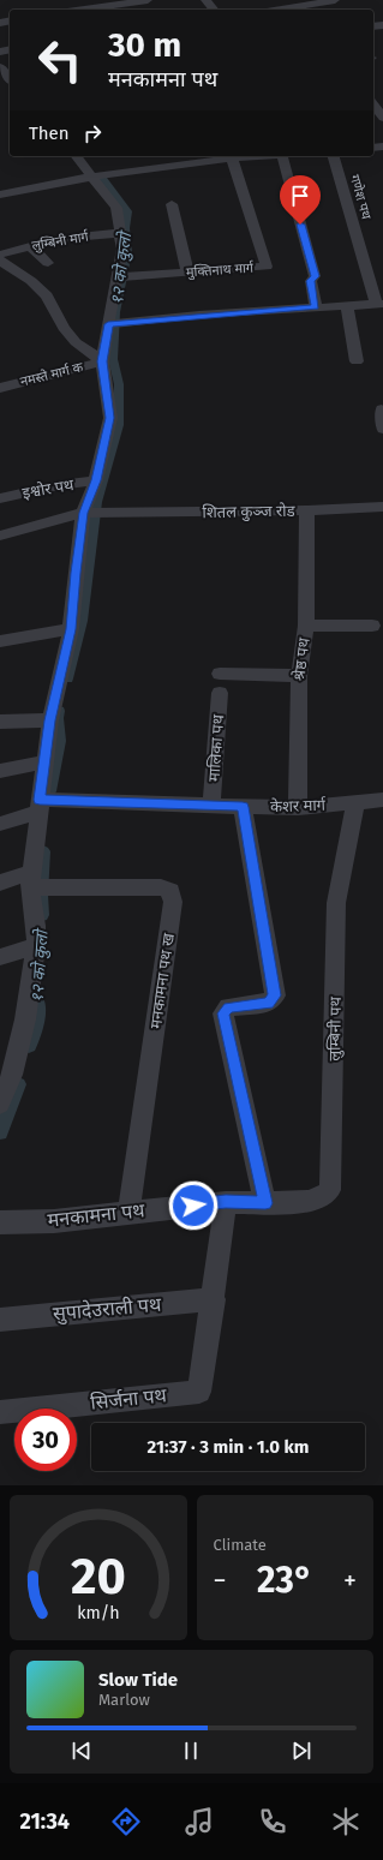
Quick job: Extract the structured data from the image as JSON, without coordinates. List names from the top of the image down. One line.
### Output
{"streets":{"street":["गणेश पथ","लुम्बिनी मार्ग","मुक्तिनाथ मार्ग","नमस्ते मार्ग क","इश्वोर पथ","शितल कुञ्ज रोड","श्रेष्ठ पथ","मालिका पथ","केशर मार्ग","मनकामना पथ ख","लुम्बिनी पथ","मनकामना पथ","सुपादेउराली पथ","सिर्जना पथ"]},"crossings":[["शितल कुञ्ज रोड","श्रेष्ठ पथ"],["श्रेष्ठ पथ","केशर मार्ग"],["मालिका पथ","केशर मार्ग"],["केशर मार्ग","लुम्बिनी पथ"],["मनकामना पथ ख","मनकामना पथ"],["लुम्बिनी पथ","मनकामना पथ"],["सुपादेउराली पथ","सिर्जना पथ"]],"water":["१२ को कुलो"],"page":{"turn":["30 m","मनकामना पथ"],"then":"Then","limit":"30","trip":"21:37 · 3 min · 1.0 km","tile":"Climate","heat":["−","23°","+"],"song":["Slow Tide","Marlow"],"tabs":"21:34","gauge":["20","km/h"]}}
